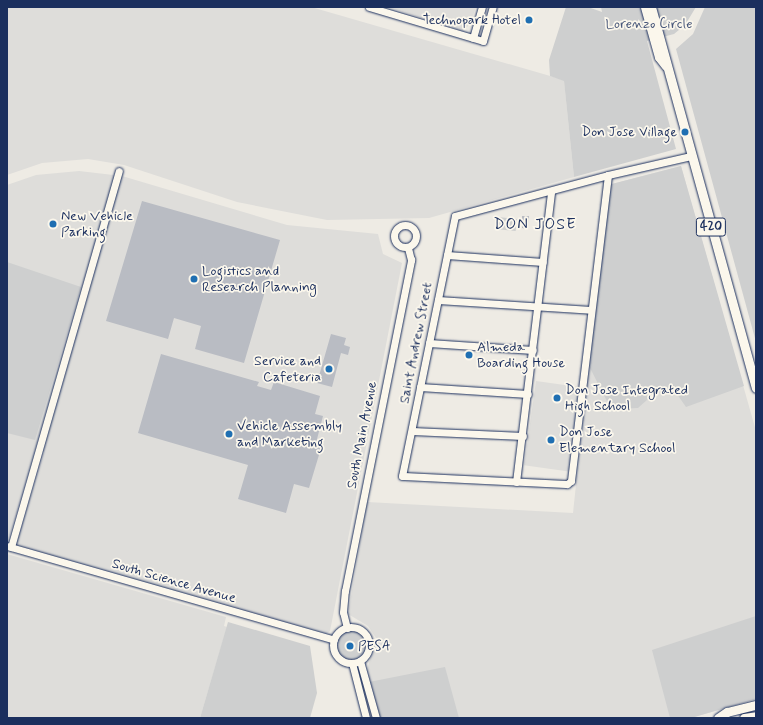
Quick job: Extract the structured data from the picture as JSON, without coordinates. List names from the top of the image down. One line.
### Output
{"streets":{"main road":["420"],"street":["Saint Andrew Street","South Main Avenue","South Science Avenue"]},"crossings":[["South Main Avenue","South Science Avenue"]],"districts":["DON JOSE"],"parks":["Lorenzo Circle"],"places":["Technopark Hotel","Don Jose Village","New Vehicle Parking","Logistics and Research Planning","Almeda Boarding House","Service and Cafeteria","Don Jose Integrated High School","Vehicle Assembly and Marketing","Don Jose Elementary School","PESA"]}
